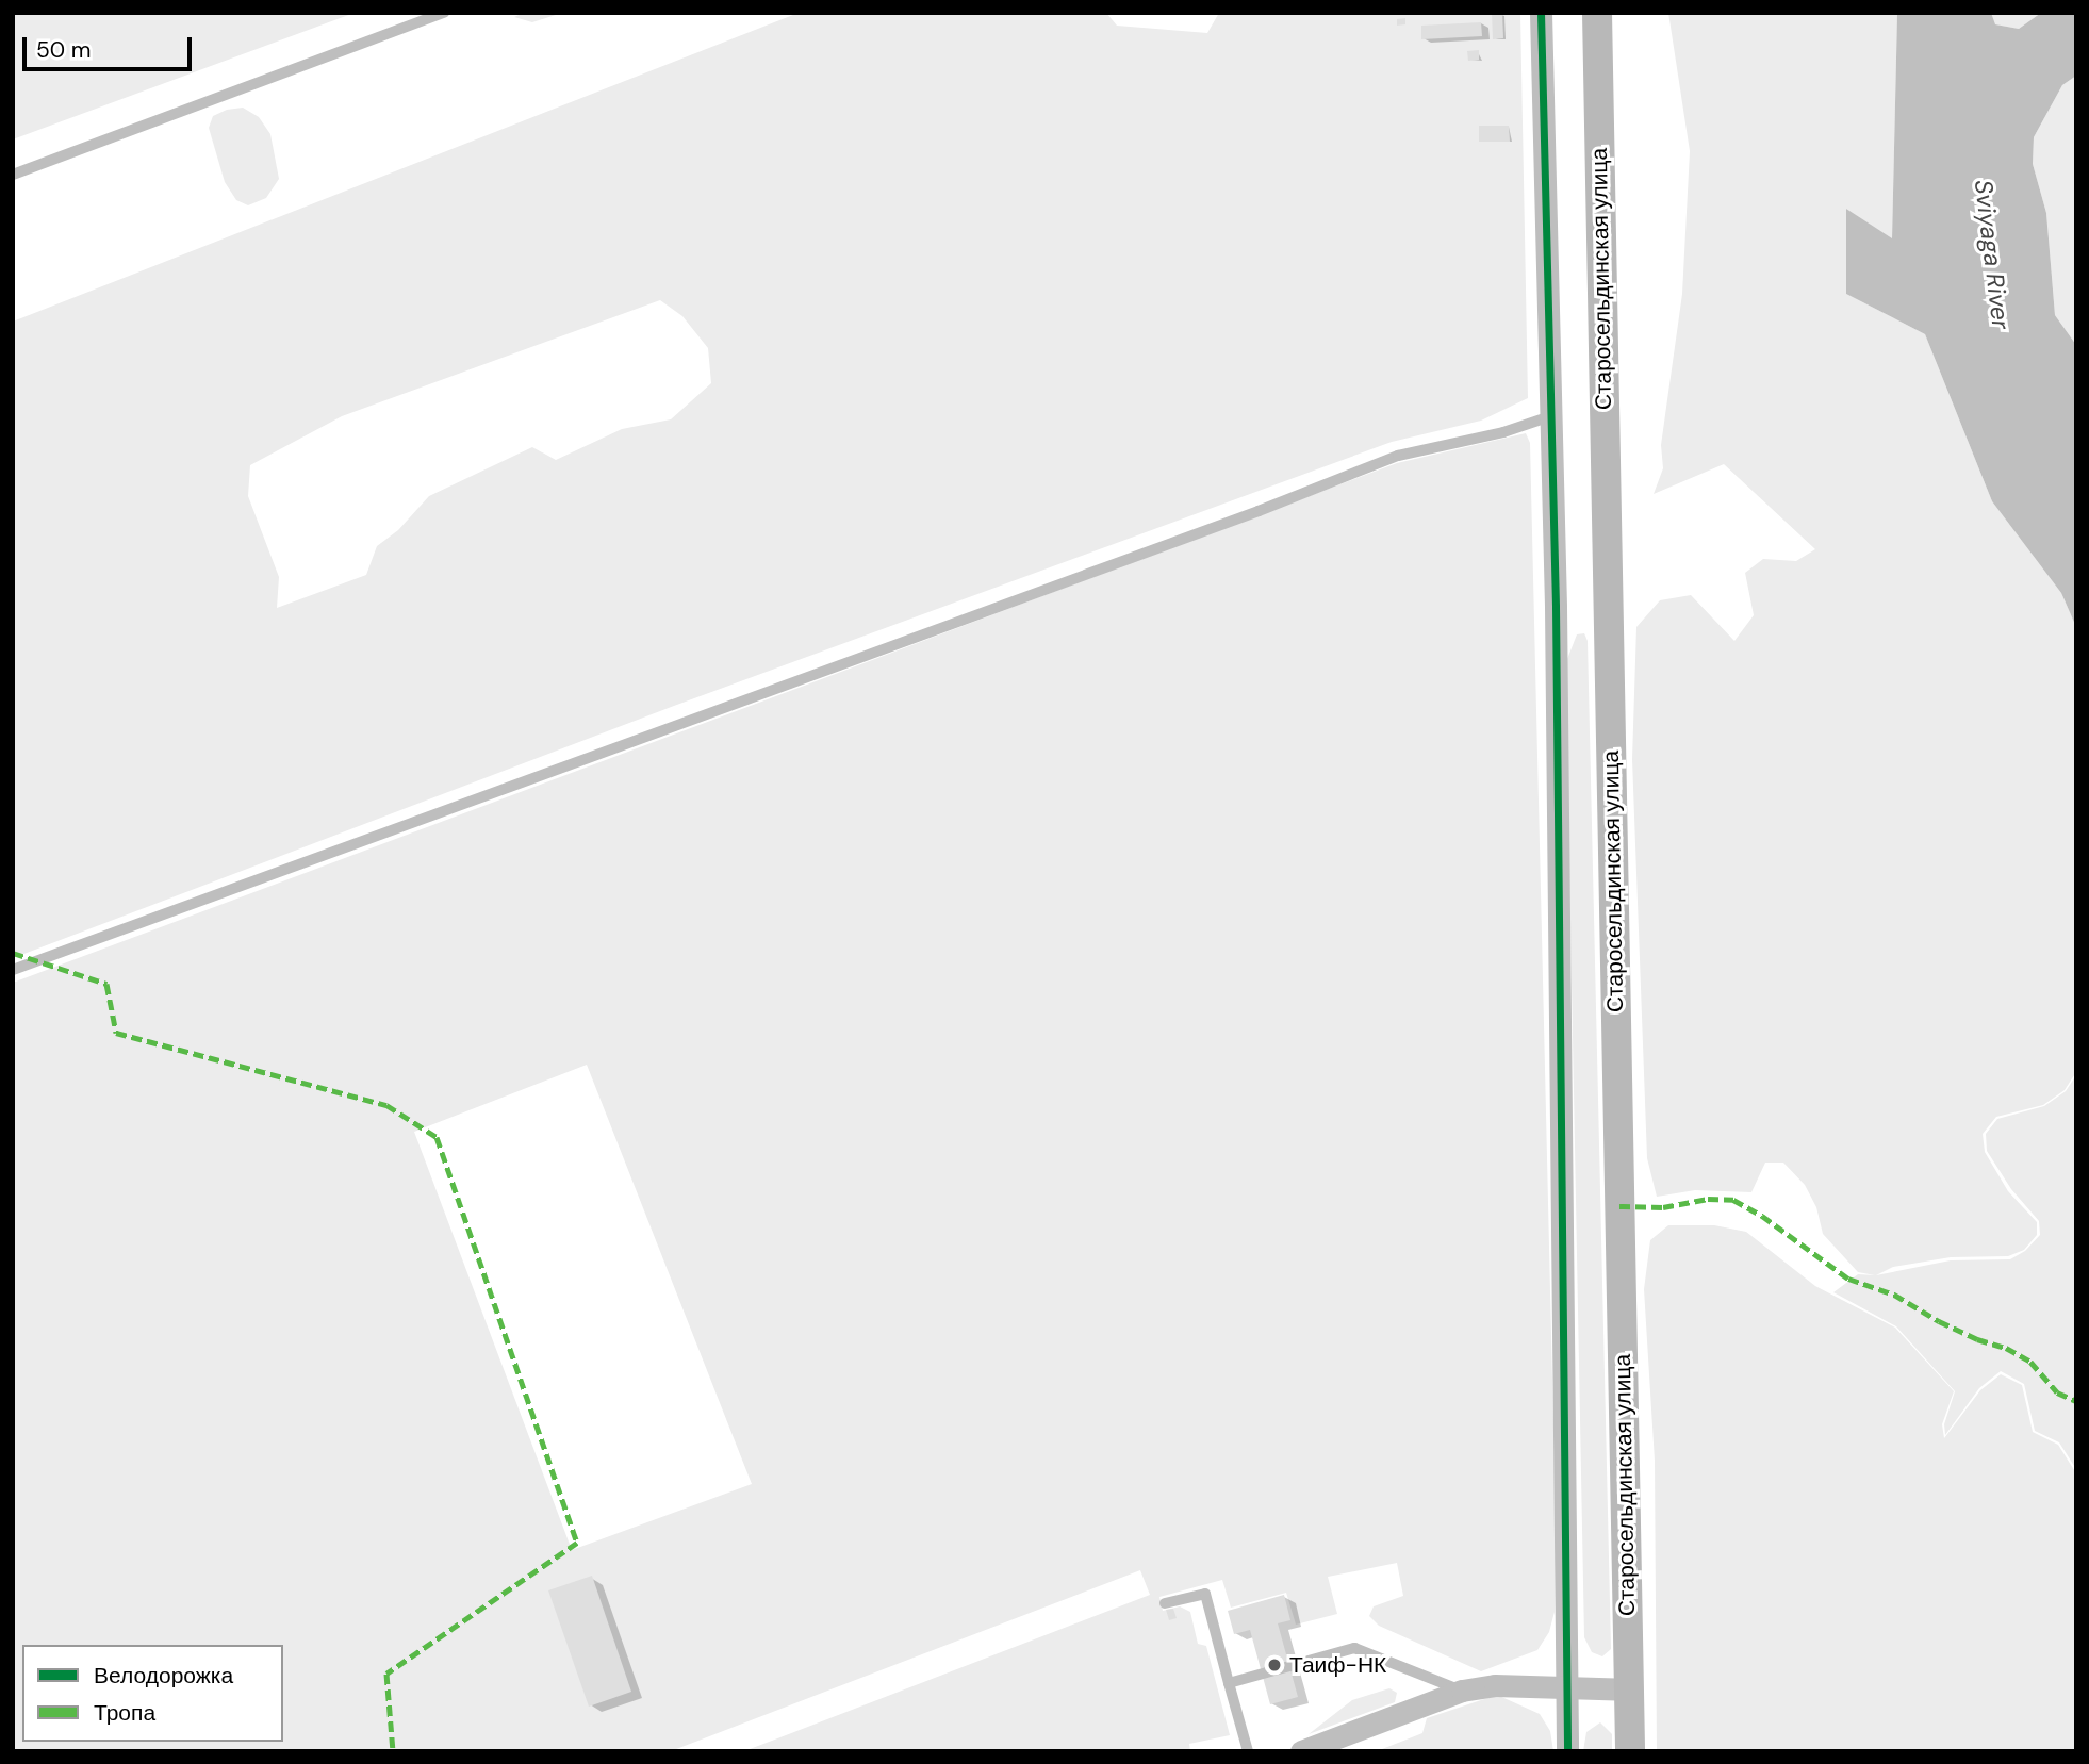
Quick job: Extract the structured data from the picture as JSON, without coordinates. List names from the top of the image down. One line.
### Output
{"streets":{"main road":["Старосельдинская улица"]},"water":["Sviyaga River"],"places":["Таиф-НК"],"legend":["Велодорожка","Тропа"],"scale_bar":"50 m"}
